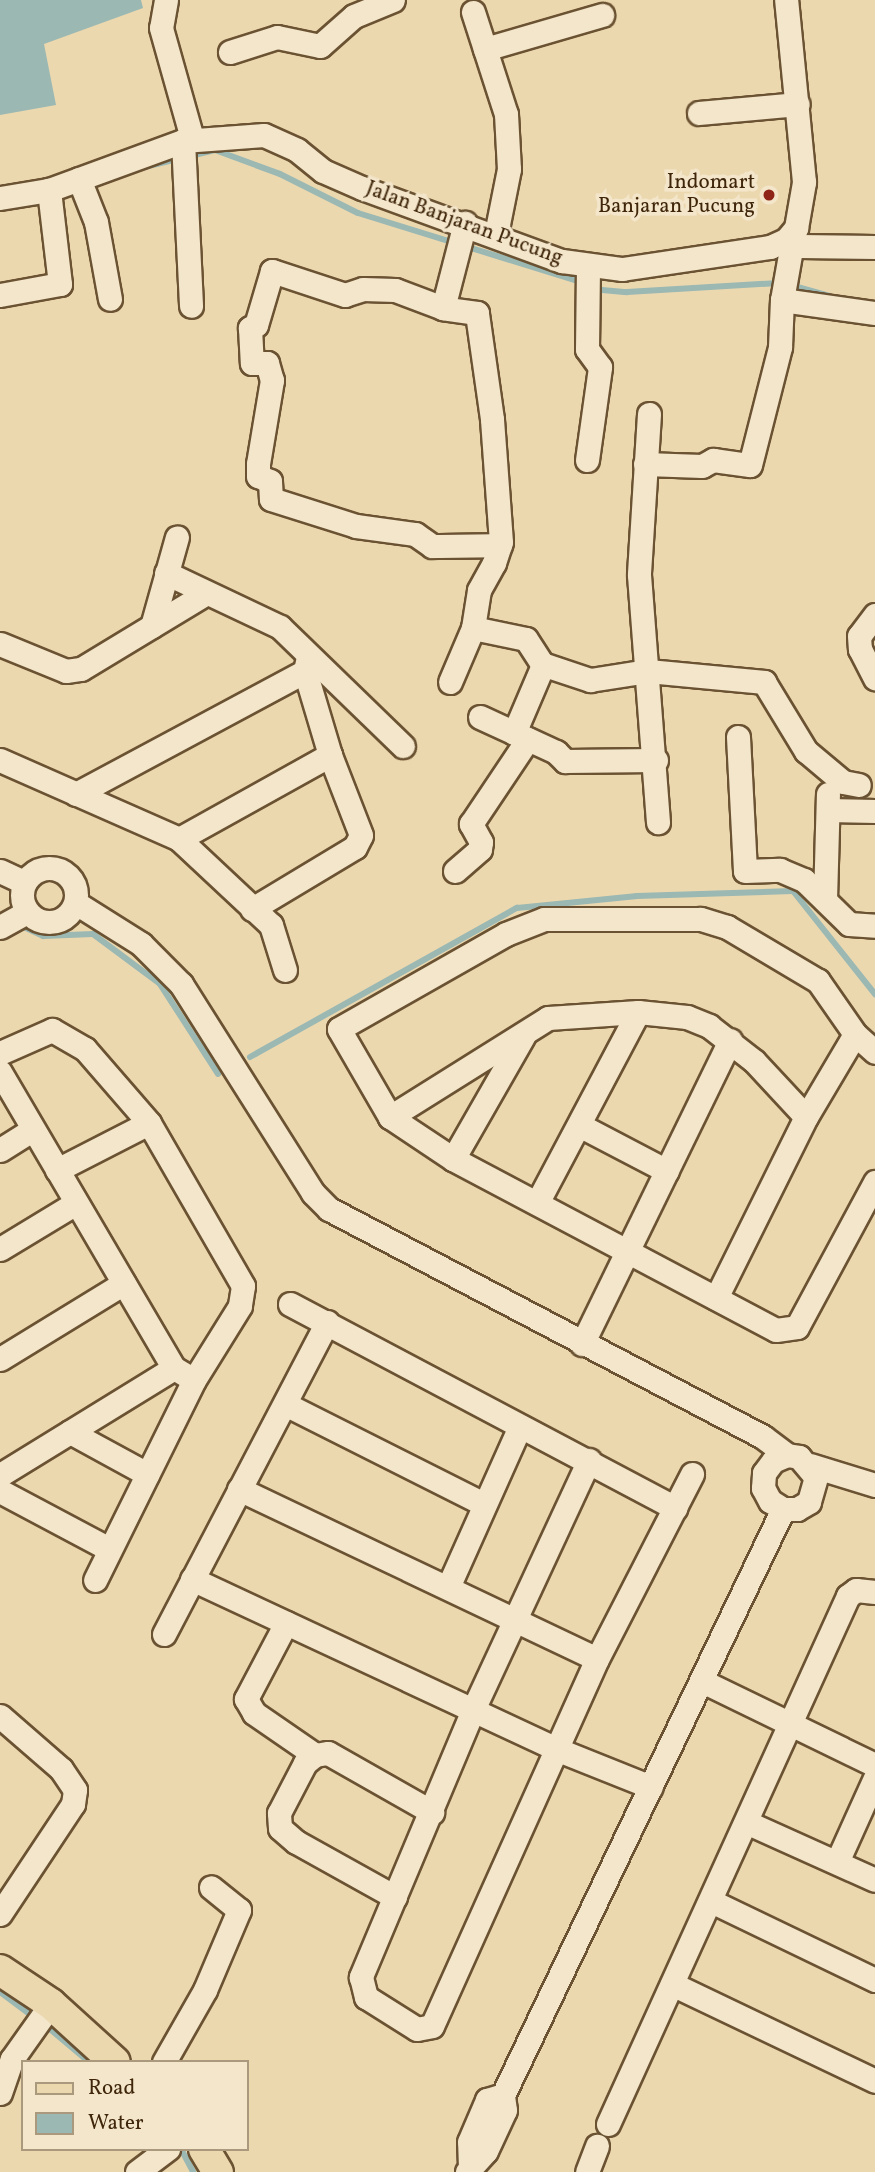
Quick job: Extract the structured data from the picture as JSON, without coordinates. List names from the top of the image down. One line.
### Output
{"streets":{"street":["Jalan Banjaran Pucung"]},"places":["Indomart Banjaran Pucung"],"legend":["Road","Water"]}
